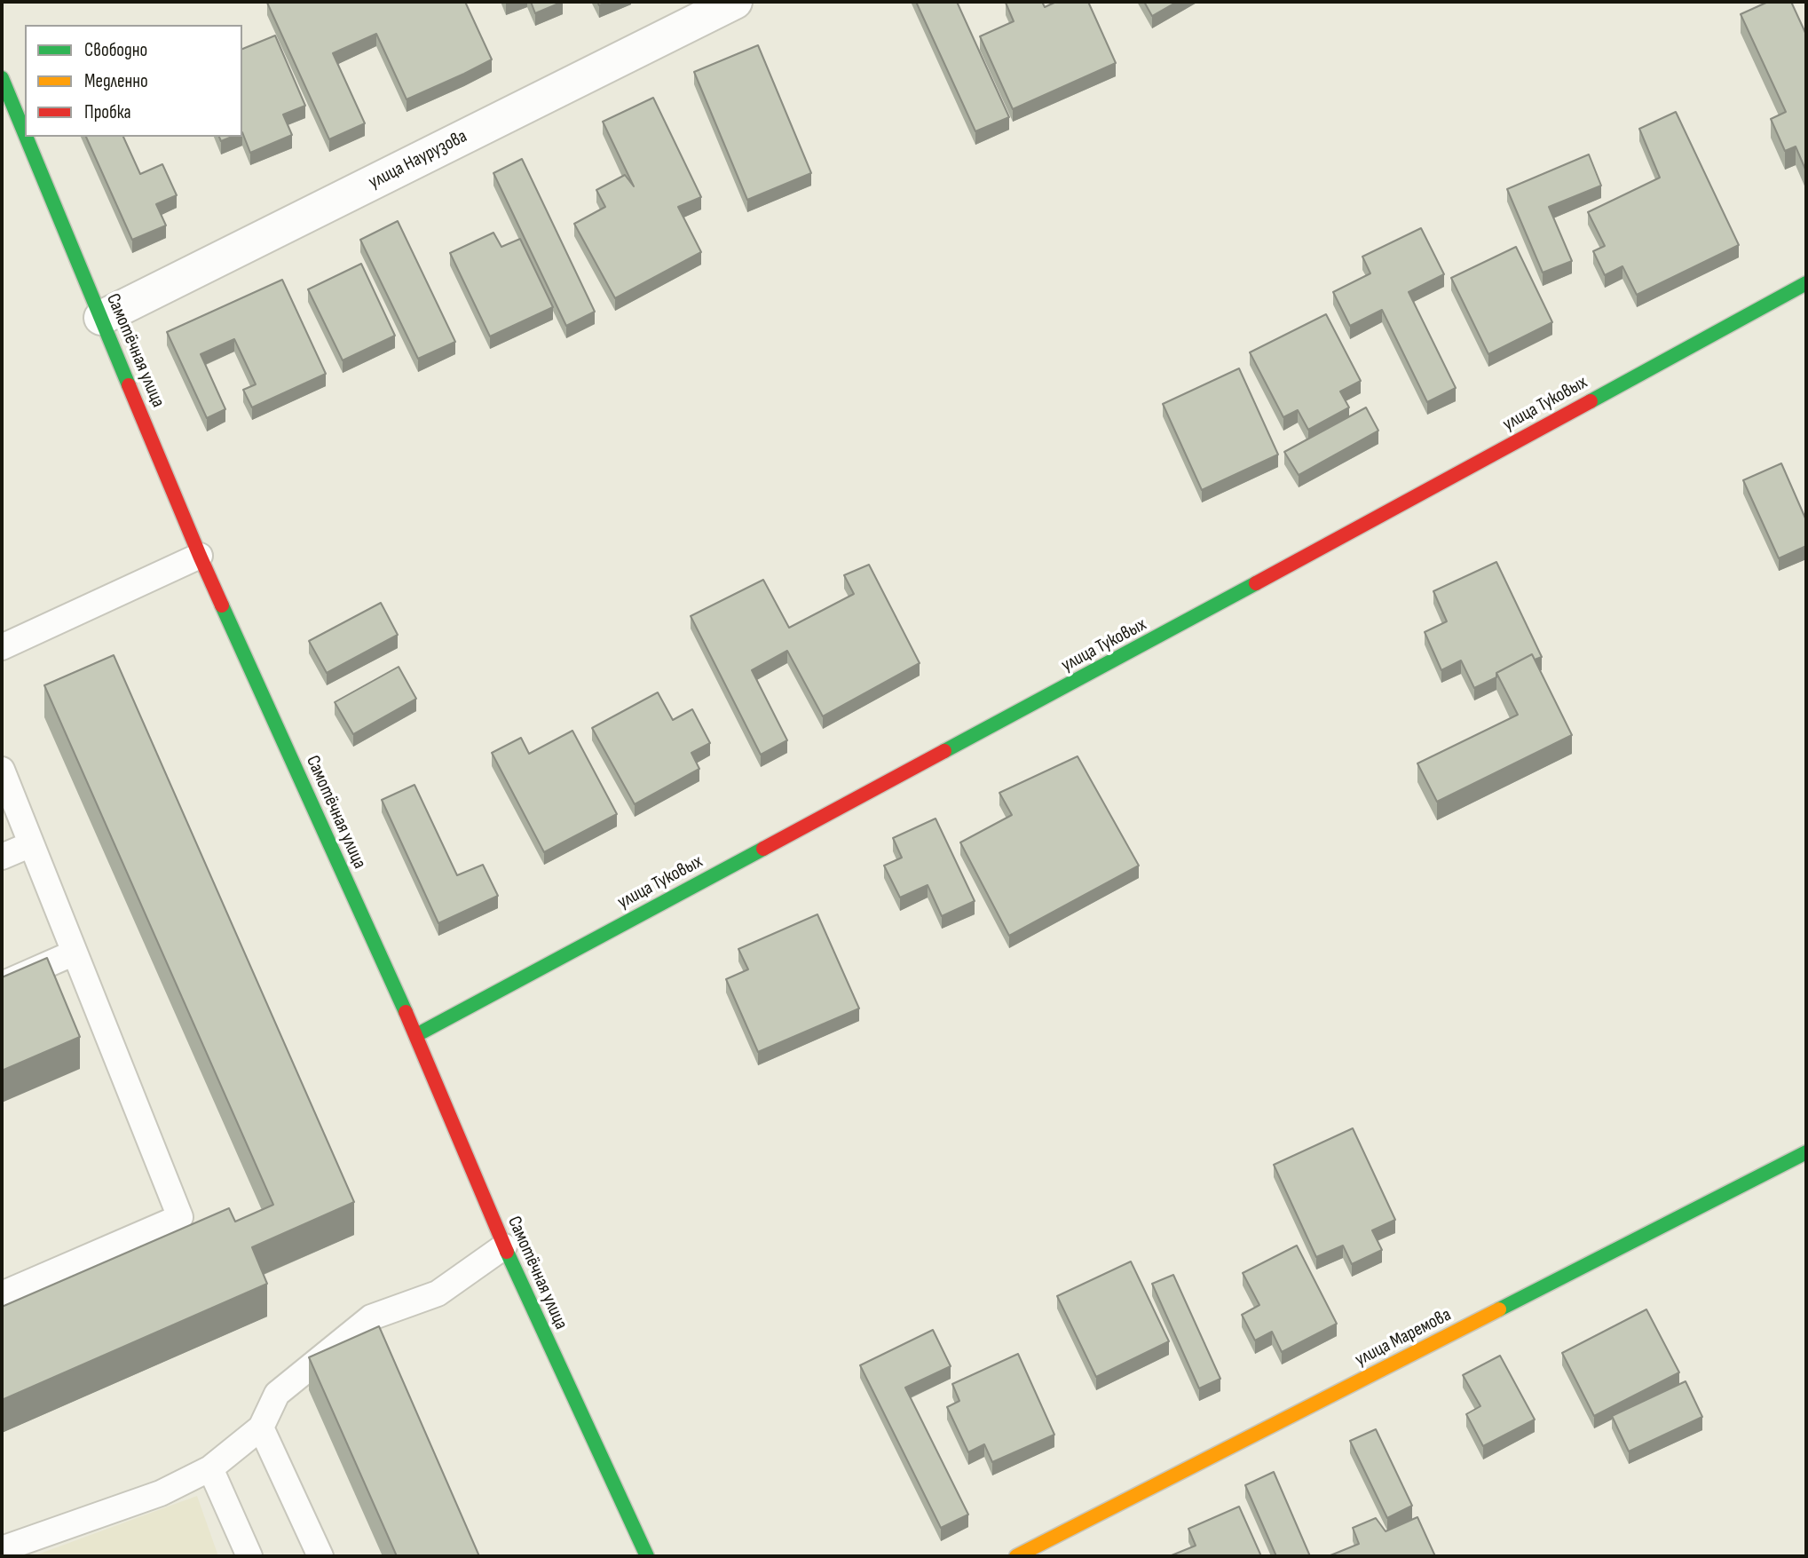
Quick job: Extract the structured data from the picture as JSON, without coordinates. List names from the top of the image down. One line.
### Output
{"streets":{"street":["улица Наурузова","Самотёчная улица","улица Туковых","улица Маремова"]},"crossings":[["улица Наурузова","Самотёчная улица"],["Самотёчная улица","улица Туковых"]],"legend":["Свободно","Медленно","Пробка"]}
